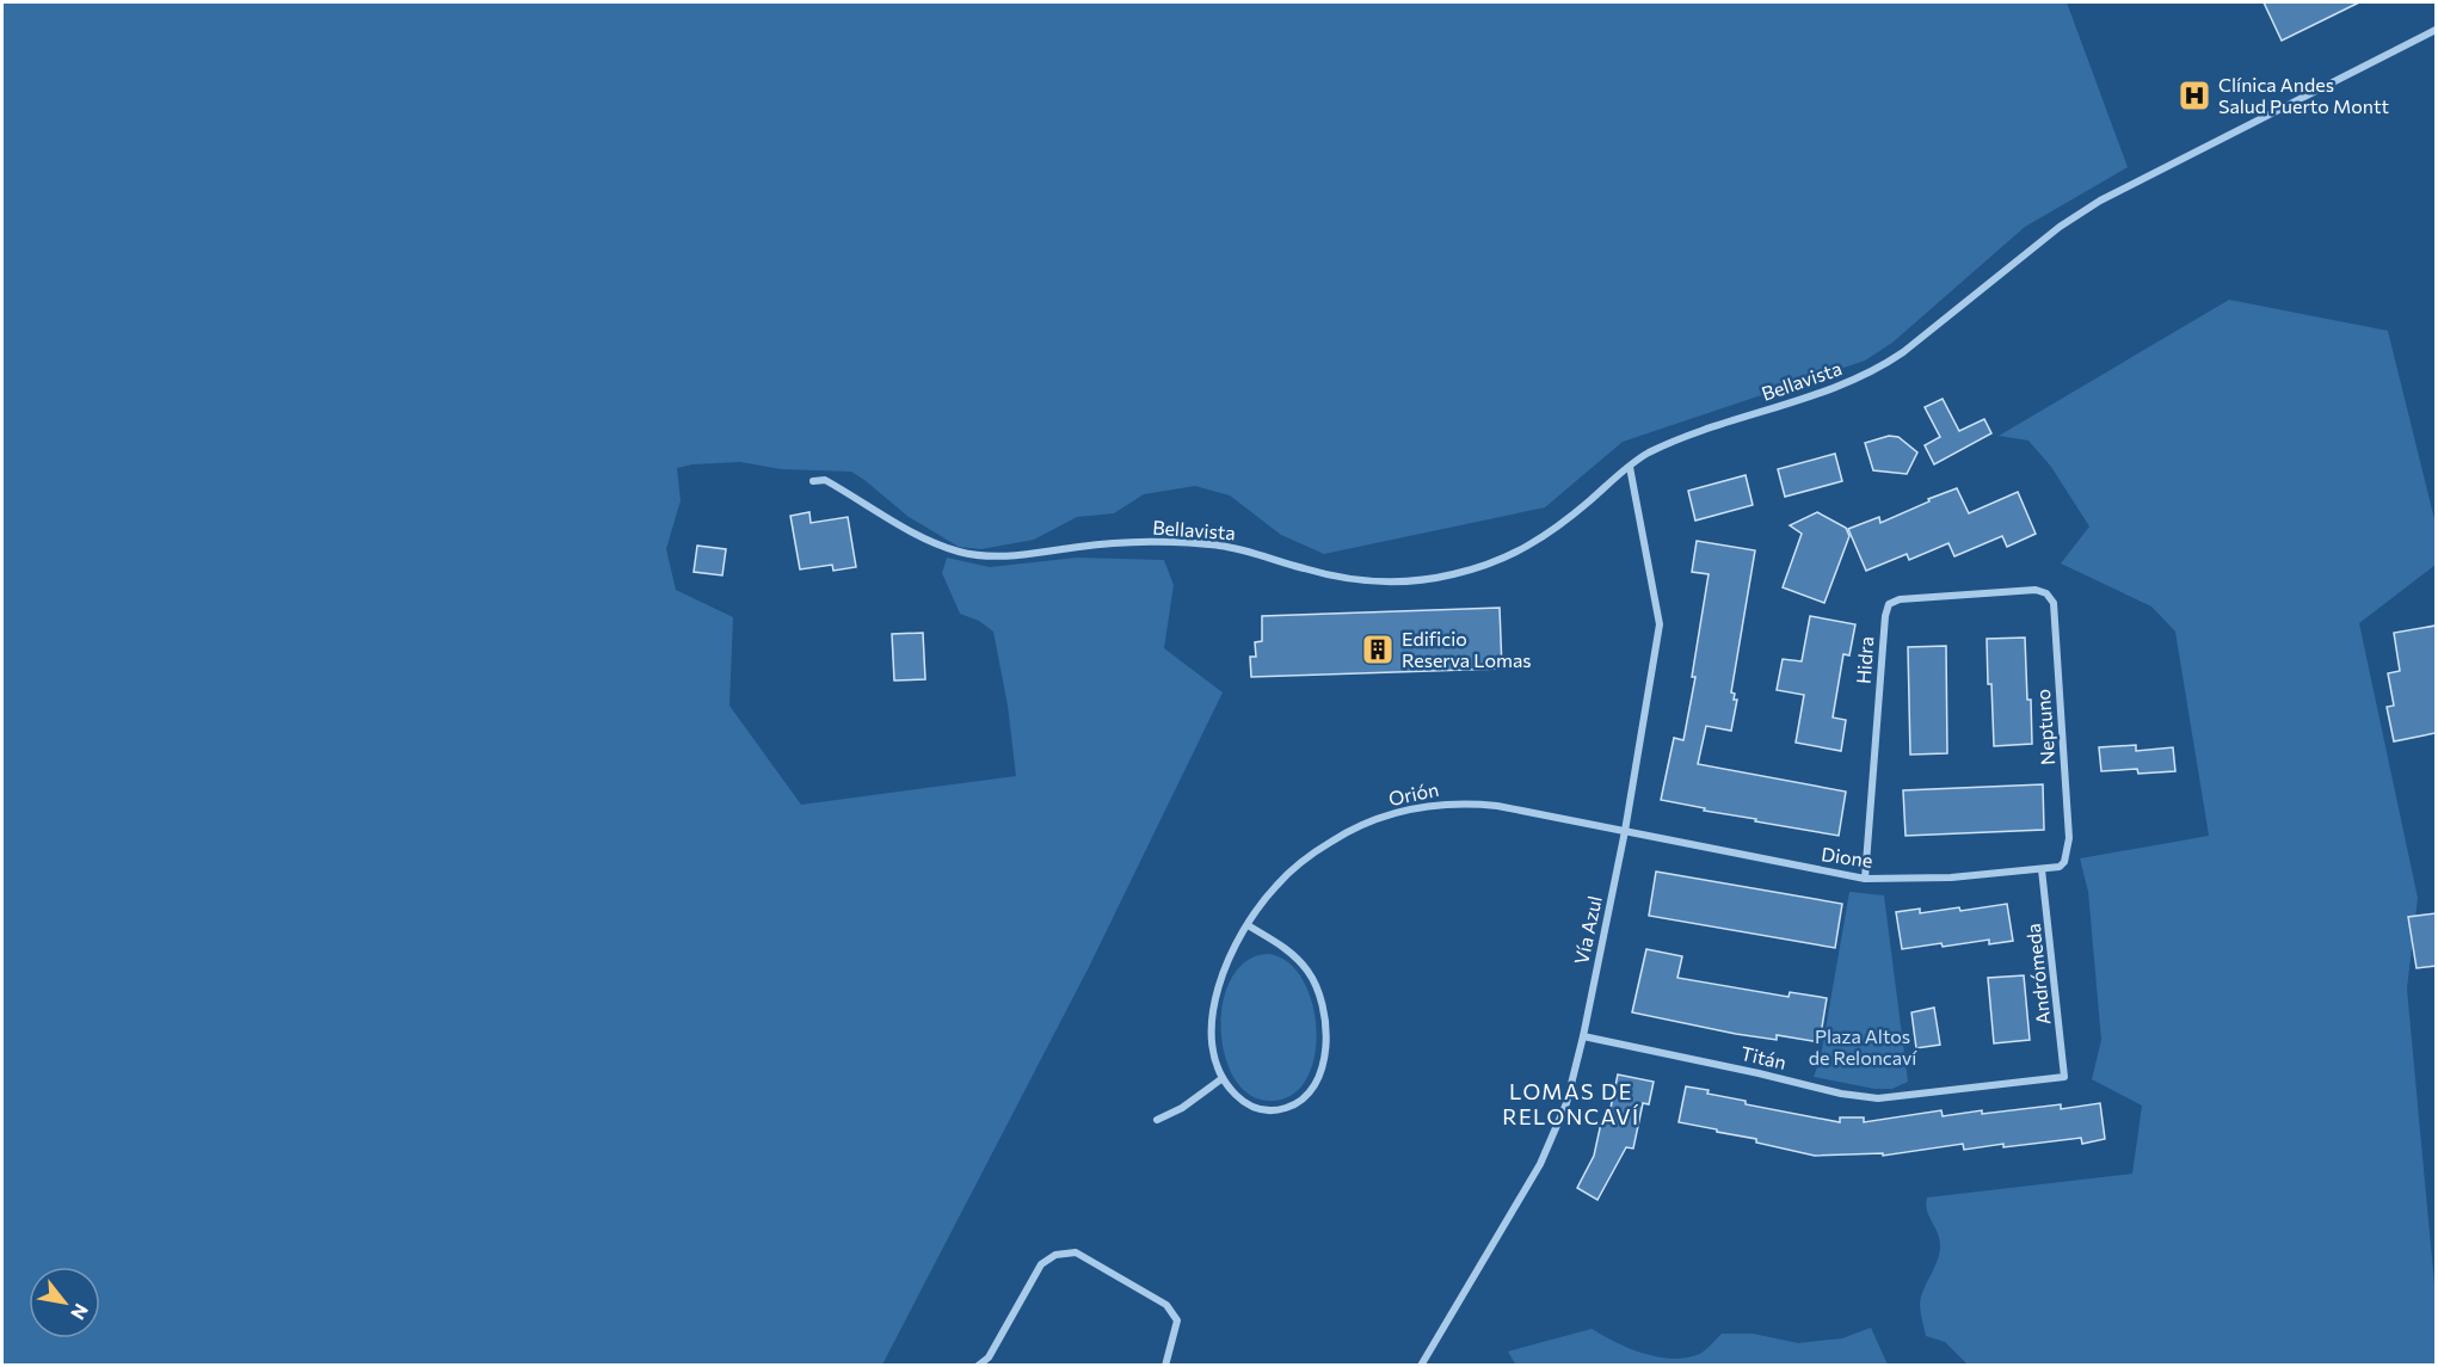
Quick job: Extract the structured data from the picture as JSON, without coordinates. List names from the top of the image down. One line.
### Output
{"streets":{"street":["Bellavista","Hidra","Neptuno","Orión","Dione","Vía Azul","Andrómeda","Titán"]},"crossings":[["Bellavista","Vía Azul"],["Hidra","Neptuno"],["Hidra","Dione"],["Neptuno","Dione"],["Orión","Dione"],["Orión","Vía Azul"],["Dione","Vía Azul"],["Dione","Andrómeda"],["Vía Azul","Titán"],["Andrómeda","Titán"]],"districts":["LOMAS DE RELONCAVÍ"],"parks":["Plaza Altos de Reloncaví"],"places":{"hospital":["Clínica Andes Salud Puerto Montt"],"building":["Edificio Reserva Lomas"]},"north":"bottom right"}
